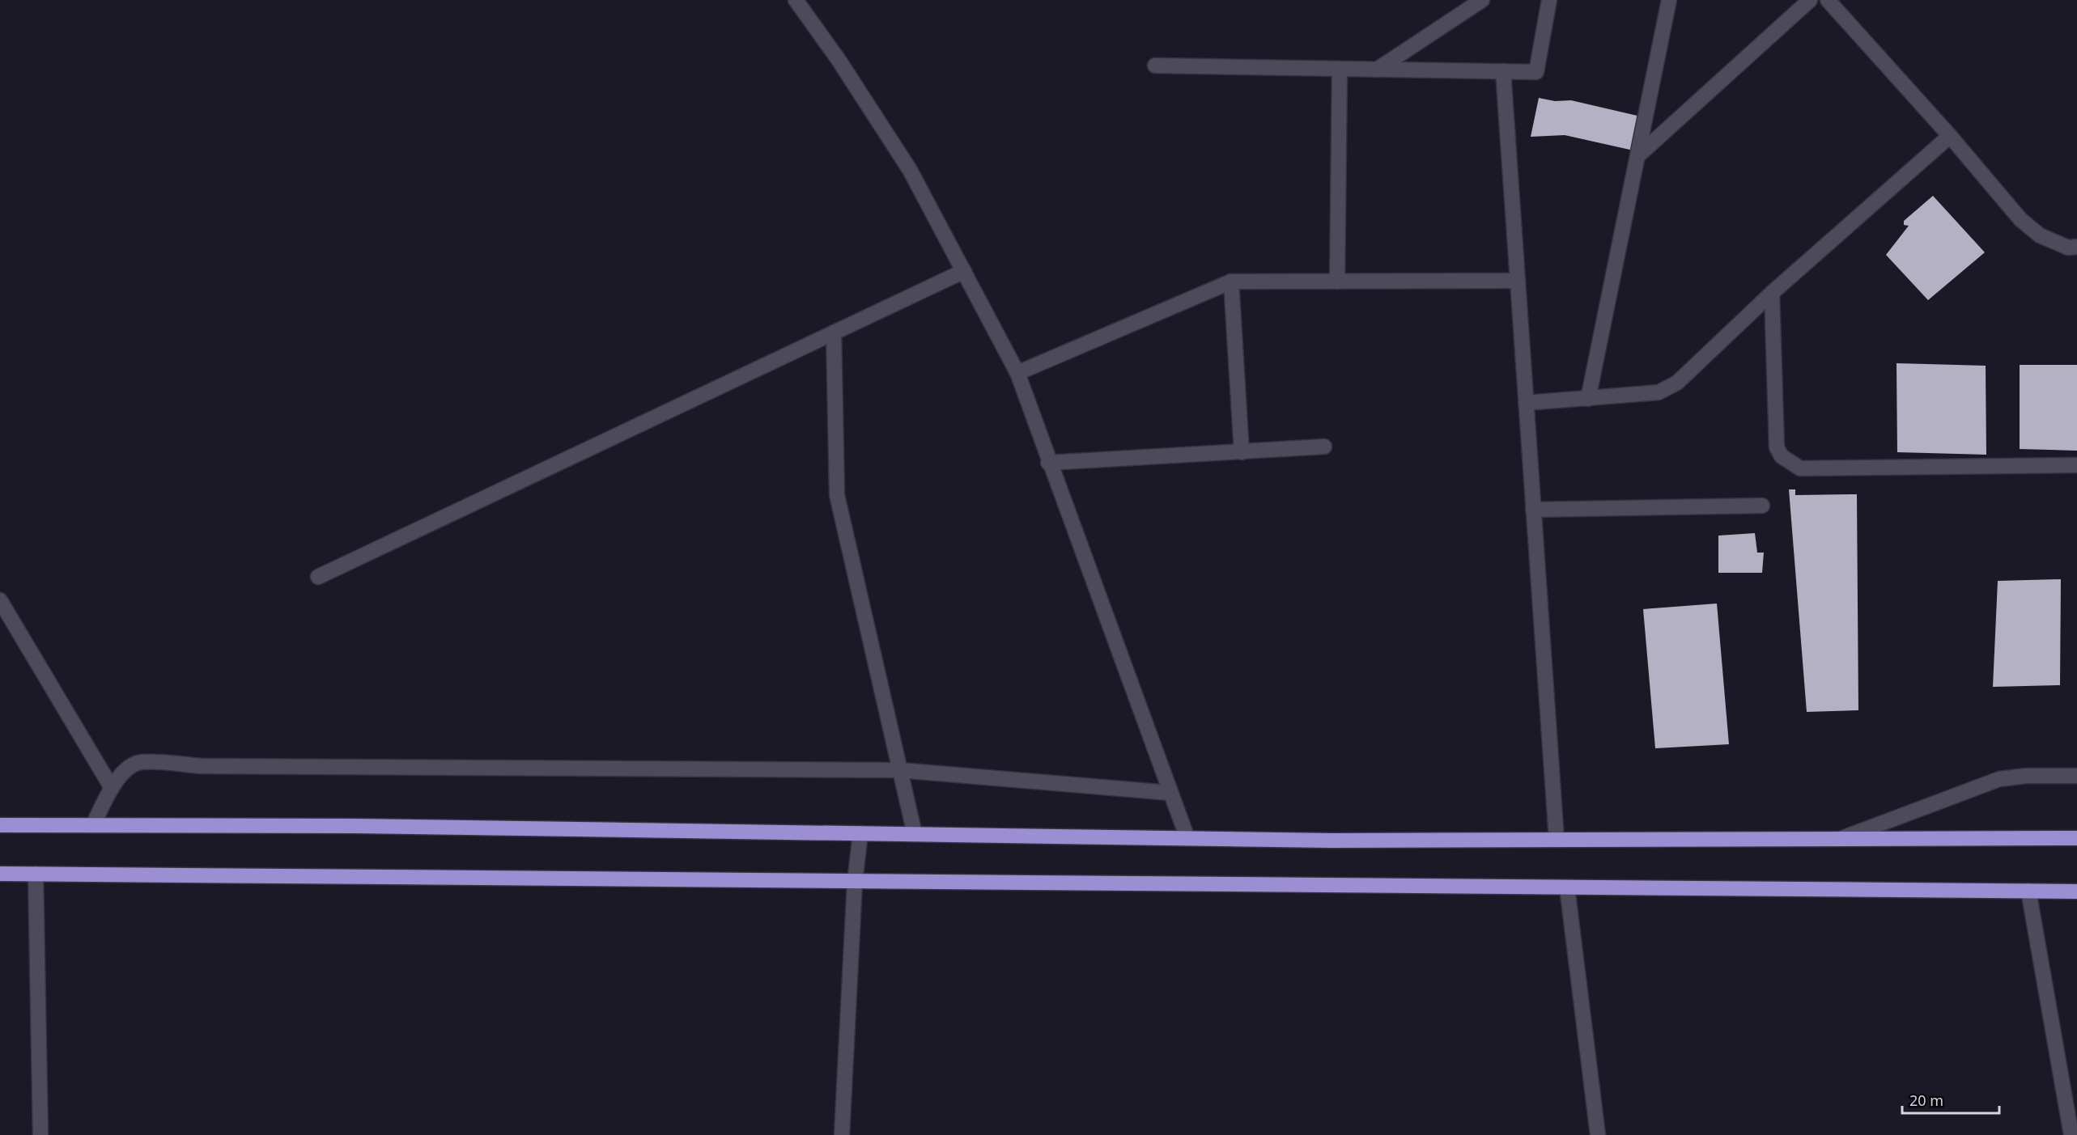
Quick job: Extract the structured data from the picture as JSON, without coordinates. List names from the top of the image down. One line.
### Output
{"scale_bar":"20 m"}
